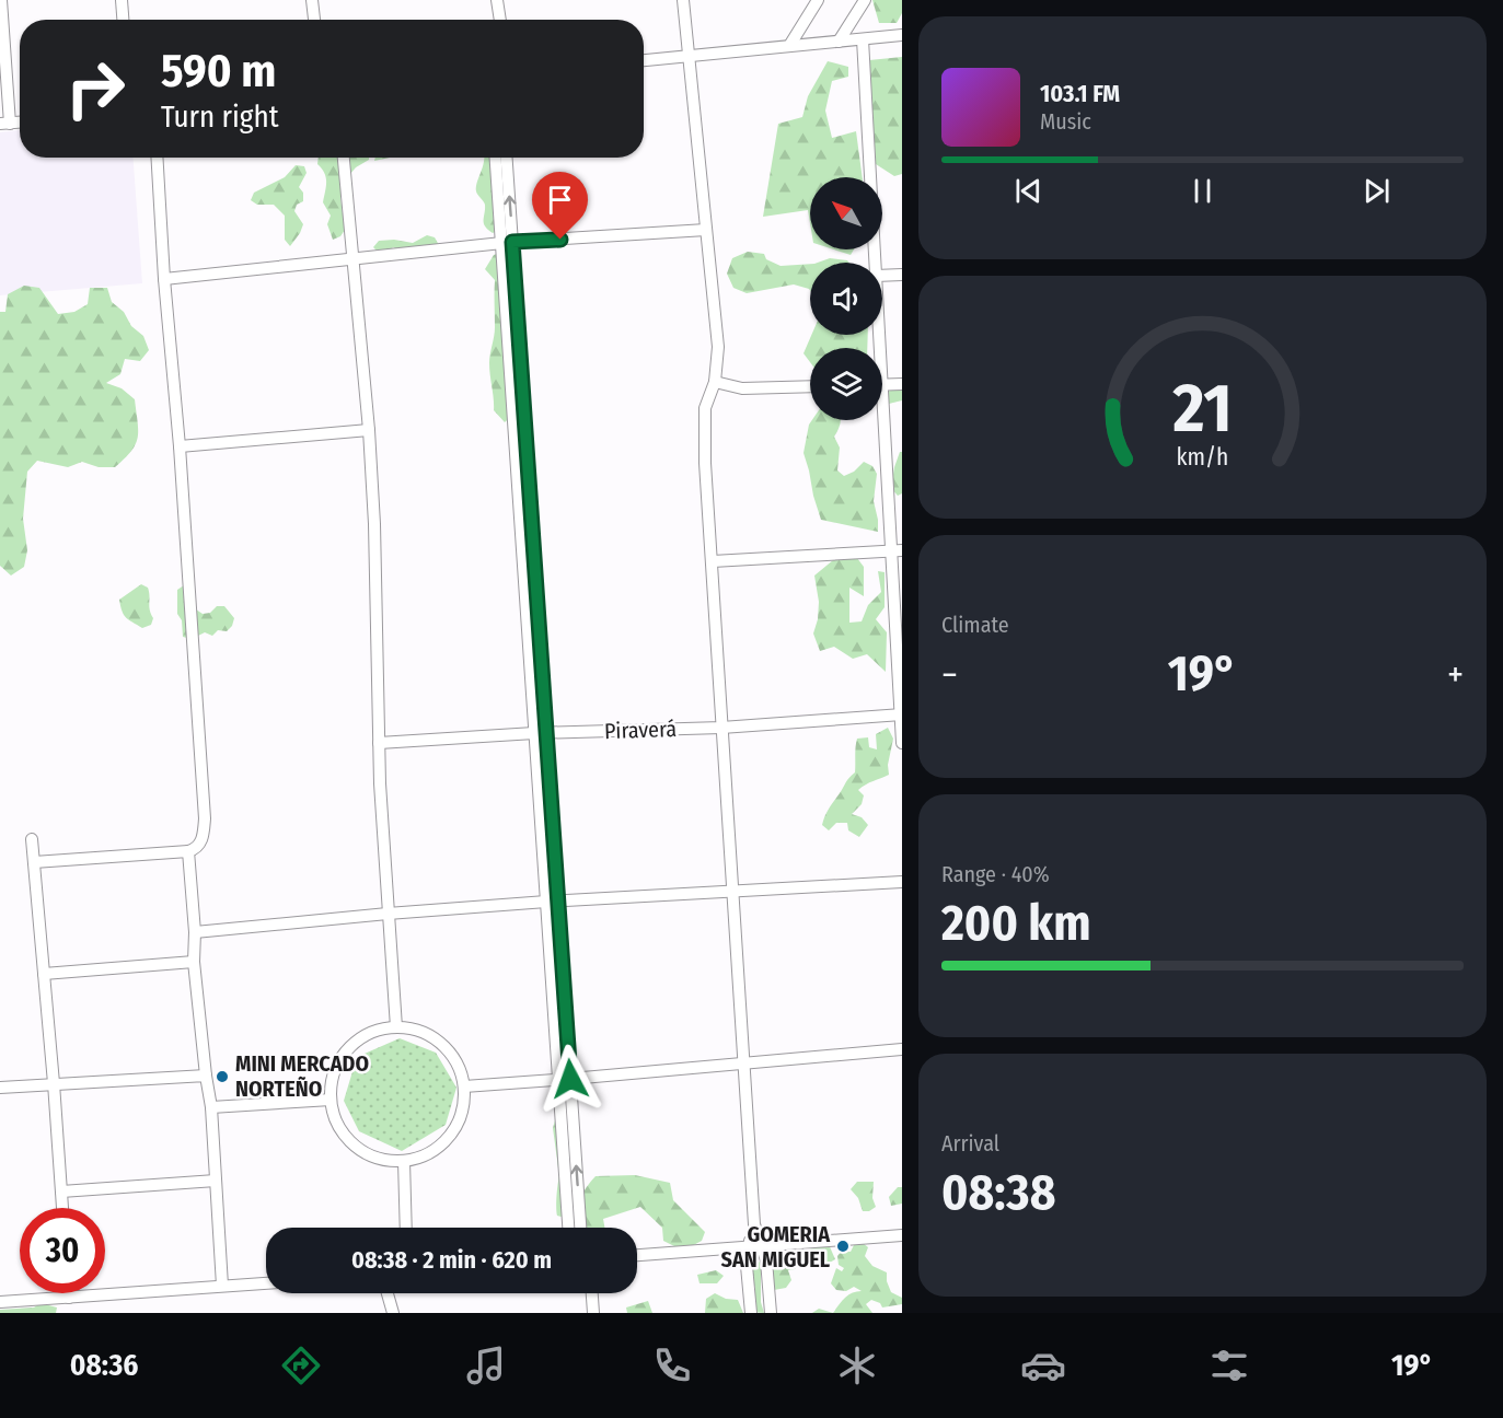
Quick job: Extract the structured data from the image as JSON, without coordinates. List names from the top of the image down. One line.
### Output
{"streets":{"street":["Piraverá"]},"places":["MINI MERCADO NORTEÑO","GOMERIA SAN MIGUEL"],"north":"top left","page":{"turn":["590 m","Turn right"],"song":["103.1 FM","Music"],"tile":["Climate",["Range · 40%","200 km"],["Arrival","08:38"]],"heat":["−","19°","+"],"limit":"30","trip":"08:38 · 2 min · 620 m","tabs":["08:36","19°"],"gauge":["21","km/h"]}}
